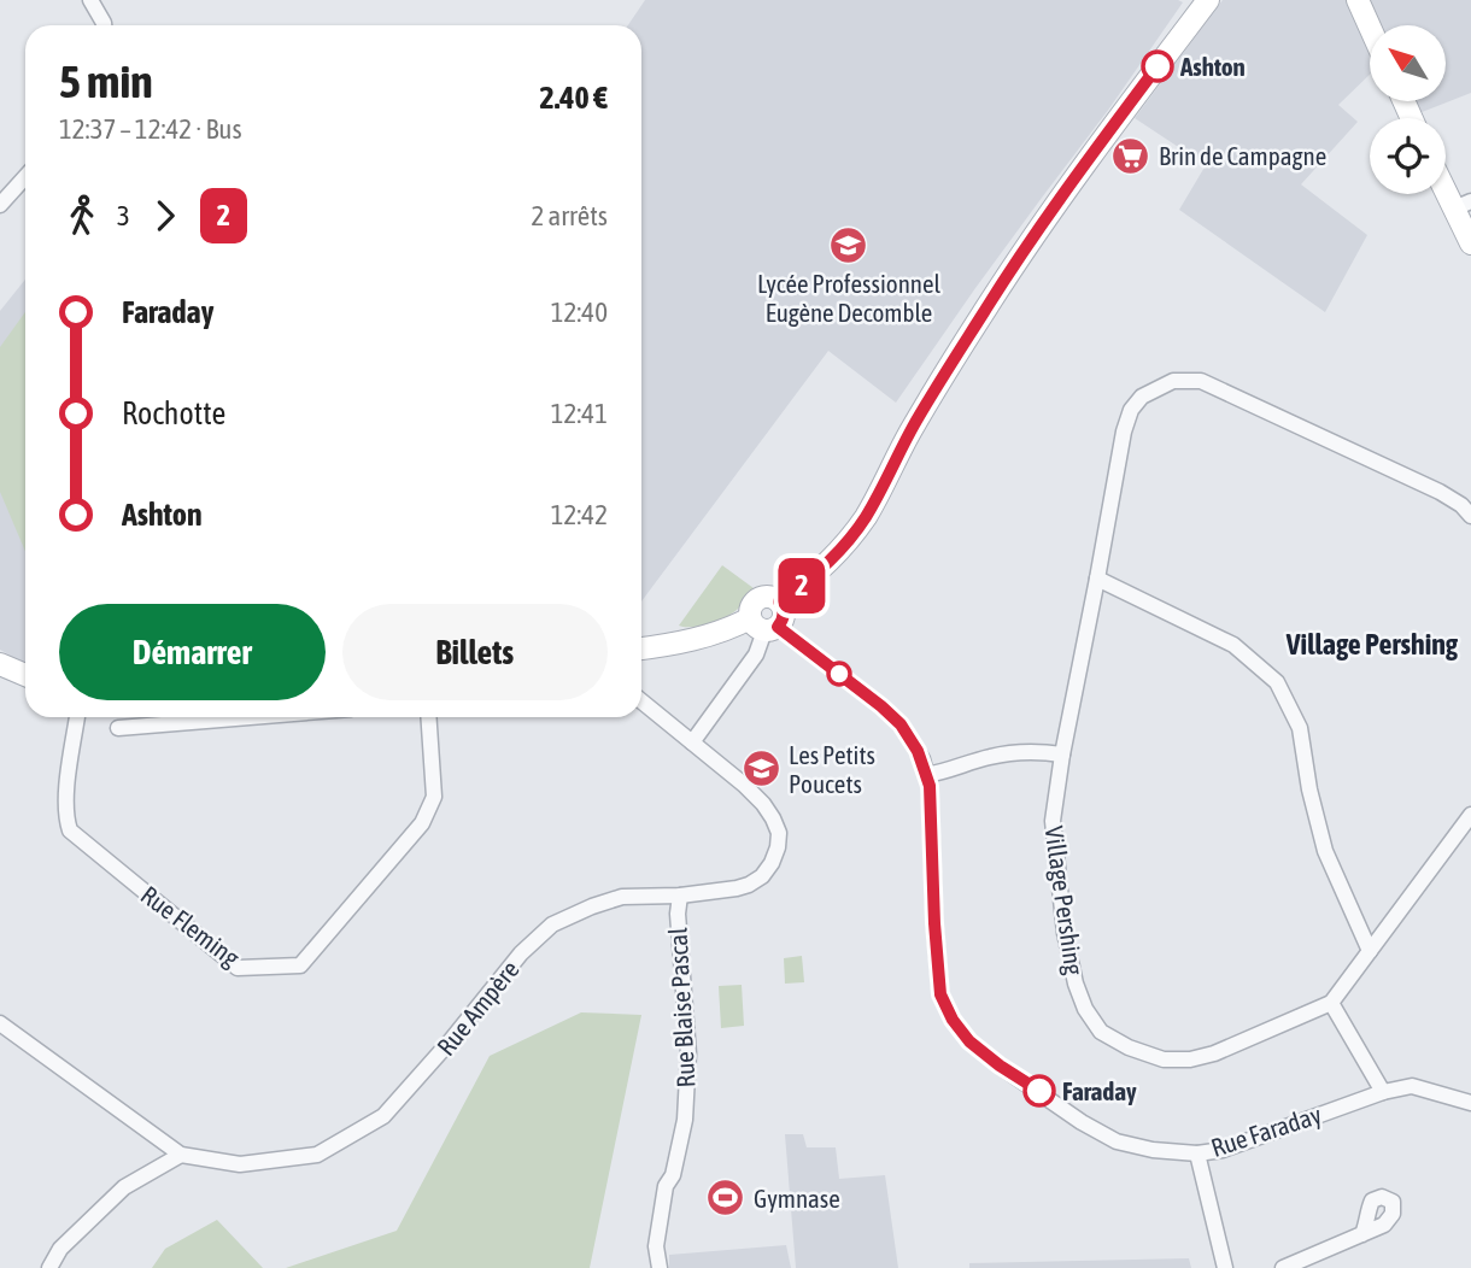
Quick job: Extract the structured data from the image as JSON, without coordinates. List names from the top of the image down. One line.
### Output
{"streets":{"street":["Village Pershing","Rue Fleming","Rue Ampère","Rue Blaise Pascal","Rue Faraday"]},"crossings":[["Rue Ampère","Rue Blaise Pascal"]],"districts":["Village Pershing"],"places":{"other":["Ashton","Faraday"],"supermarket":["Brin de Campagne"],"school or university":["Lycée Professionnel Eugène Decomble","Les Petits Poucets"],"sports":["Gymnase"]},"lines":["bus line 2"],"north":"top left","page":{"on_map":"2","heading":["5 min","12:37 – 12:42 · Bus","2.40 €"],"legs":["3","2","2 arrêts"],"list":[{"name":"Faraday","value":"12:40"},{"name":"Rochotte","value":"12:41"},{"name":"Ashton","value":"12:42"}],"buttons":["Démarrer","Billets"]}}
